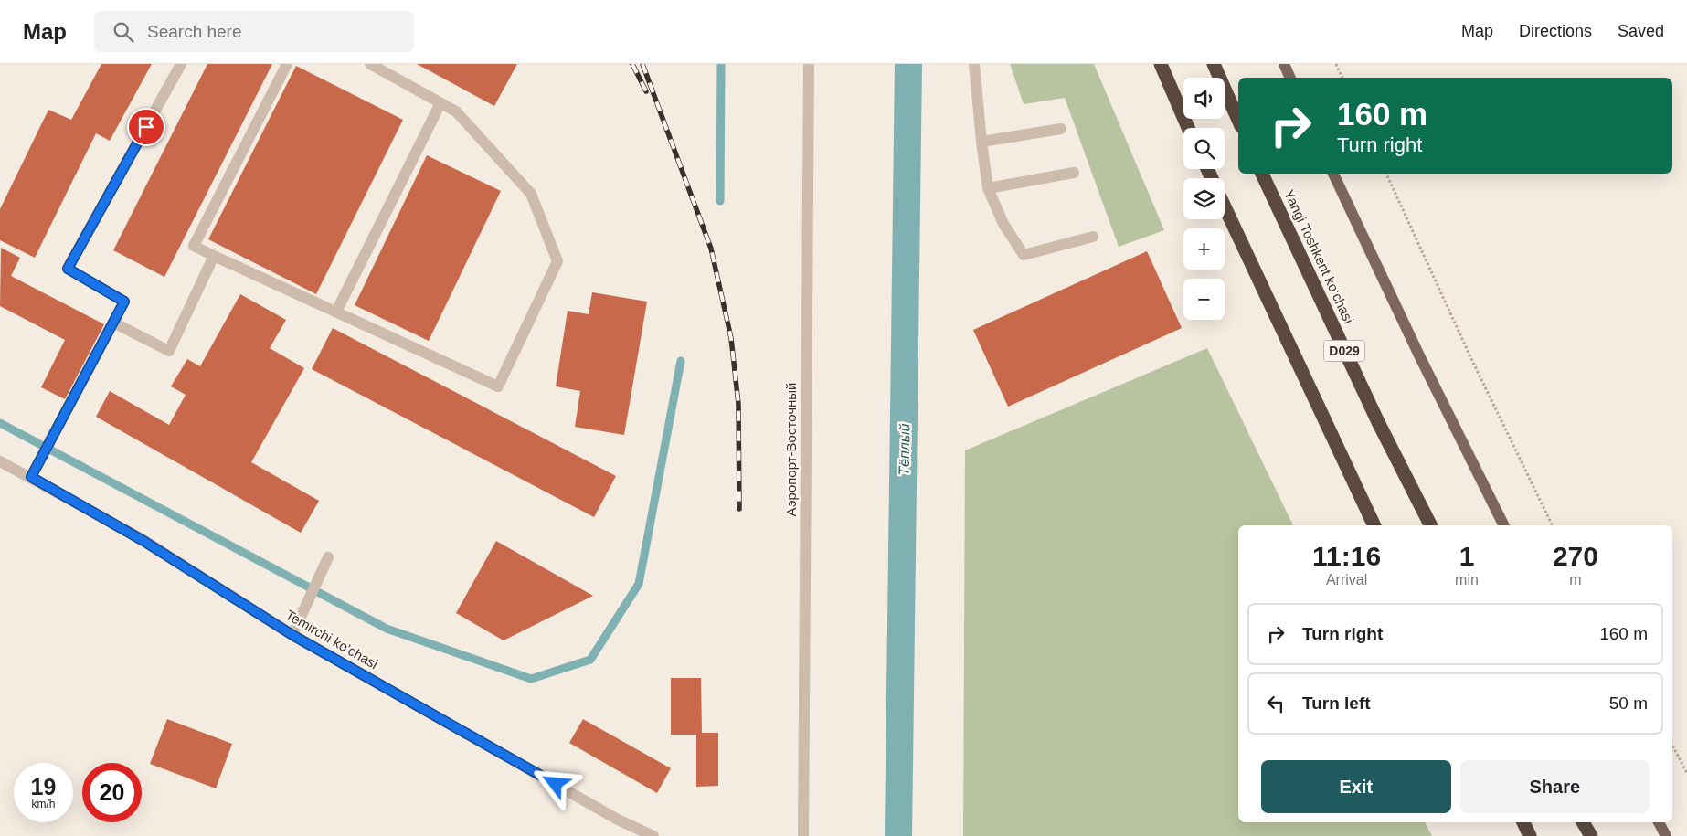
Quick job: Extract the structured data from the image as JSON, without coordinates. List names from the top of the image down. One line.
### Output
{"streets":{"highway":["Yangi Toshkent ko‘chasi","D029"],"street":["Аэропорт-Восточный","Temirchi ko'chasi"]},"water":["Тёплый"],"page":{"header":"Map","search":"Search here","nav":["Map","Directions","Saved"],"map_buttons":["+","−"],"turn":["160 m","Turn right"],"eta":["11:16","Arrival","1","min","270","m"],"list":[{"name":"Turn right","value":"160 m"},{"name":"Turn left","value":"50 m"}],"buttons":["Exit","Share"],"speed":"19 km/h","limit":"20"}}
